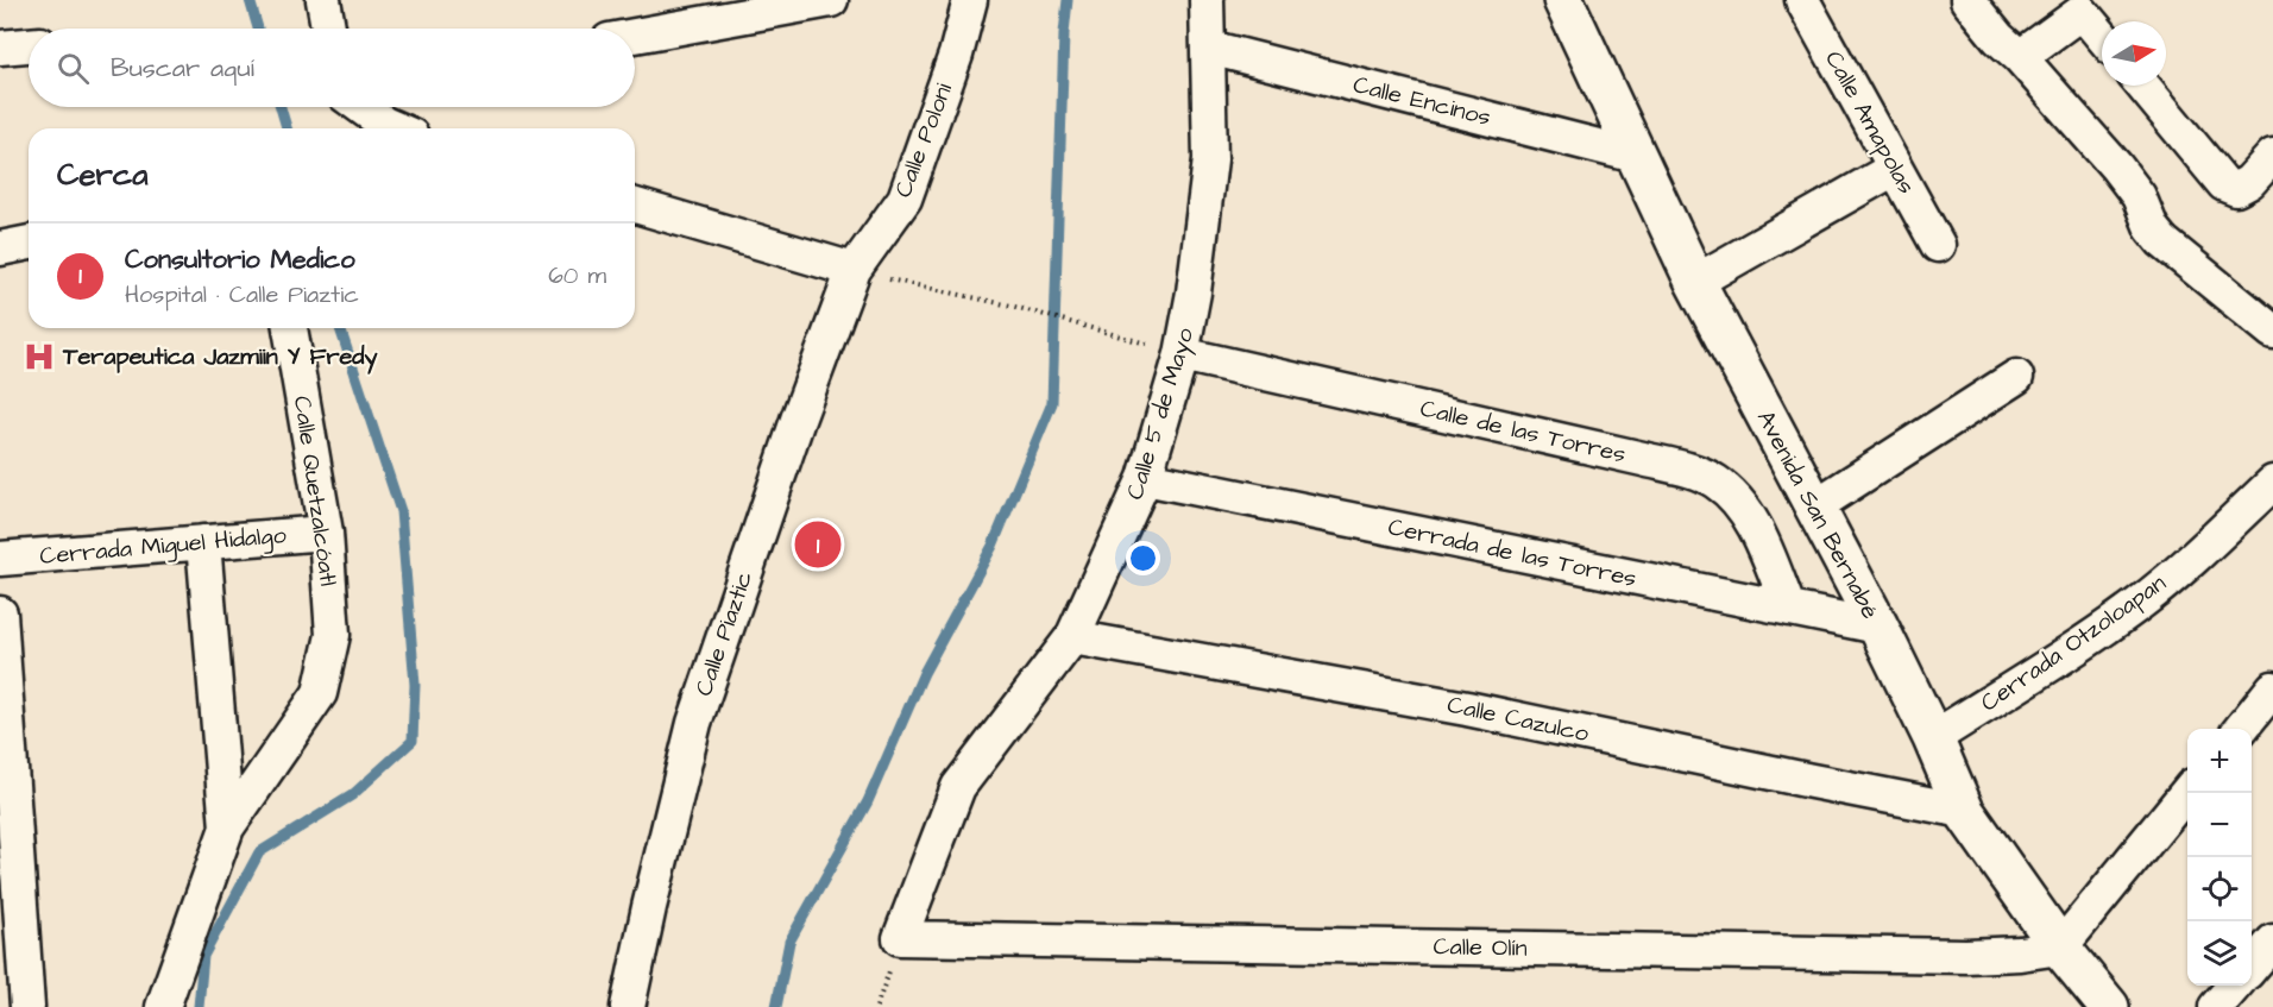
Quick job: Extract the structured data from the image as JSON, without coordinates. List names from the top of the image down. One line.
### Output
{"streets":{"main road":["Avenida San Bernabé"],"street":["Calle Encinos","Calle Amapolas","Calle Poloni","Calle 5 de Mayo","Calle de las Torres","Calle Quetzalcóatl","Cerrada Miguel Hidalgo","Cerrada de las Torres","Calle Piaztic","Cerrada Otzoloapan","Calle Cazulco","Calle Olín"]},"crossings":[["Calle Encinos","Calle 5 de Mayo"],["Calle Encinos","Avenida San Bernabé"],["Calle Poloni","Calle Piaztic"],["Calle 5 de Mayo","Calle de las Torres"],["Calle 5 de Mayo","Cerrada de las Torres"],["Calle 5 de Mayo","Calle Cazulco"],["Calle 5 de Mayo","Calle Olín"],["Calle de las Torres","Cerrada de las Torres"],["Calle Quetzalcóatl","Cerrada Miguel Hidalgo"],["Avenida San Bernabé","Cerrada de las Torres"],["Avenida San Bernabé","Cerrada Otzoloapan"],["Avenida San Bernabé","Calle Cazulco"],["Avenida San Bernabé","Calle Olín"]],"places":{"hospital":["Terapeutica Jazmiin Y Fredy"]},"north":"right","page":{"search":"Buscar aquí","heading":"Cerca","list":[{"mark":"1","name":"Consultorio Medico","note":"Hospital · Calle Piaztic","value":"60 m"}],"pins":"1","map_buttons":["+","−"]}}
